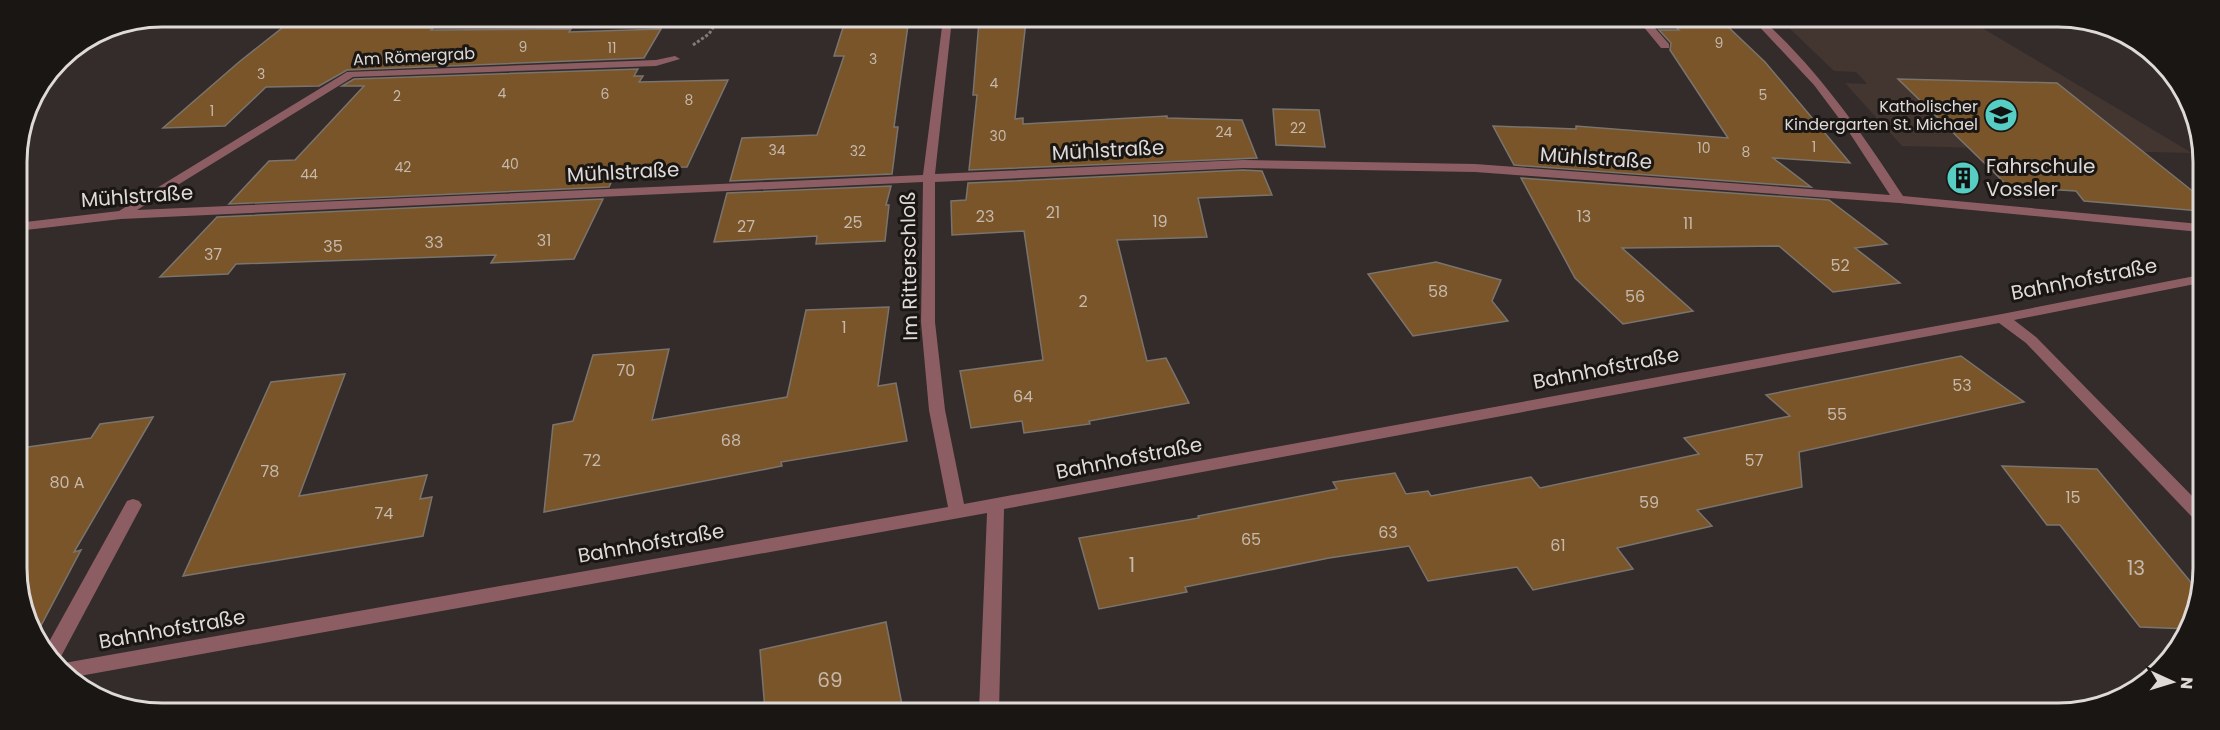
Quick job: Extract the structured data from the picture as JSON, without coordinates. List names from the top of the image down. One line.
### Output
{"streets":{"street":["Am Römergrab","Mühlstraße","Im Ritterschloß","Bahnhofstraße"]},"crossings":[["Am Römergrab","Mühlstraße"],["Mühlstraße","Im Ritterschloß"],["Im Ritterschloß","Bahnhofstraße"]],"places":{"school or university":["Katholischer Kindergarten St. Michael"],"building":["Fahrschule Vossler"]},"house_numbers":["9","9","11","3","3","4","4","6","5","2","8","1","22","24","30","1","10","34","32","8","40","42","44","21","23","13","19","25","11","27","31","33","35","37","52","58","56","2","1","70","53","64","55","68","72","57","78","80 A","15","59","74","63","65","61","1","13","69"],"north":"right"}
